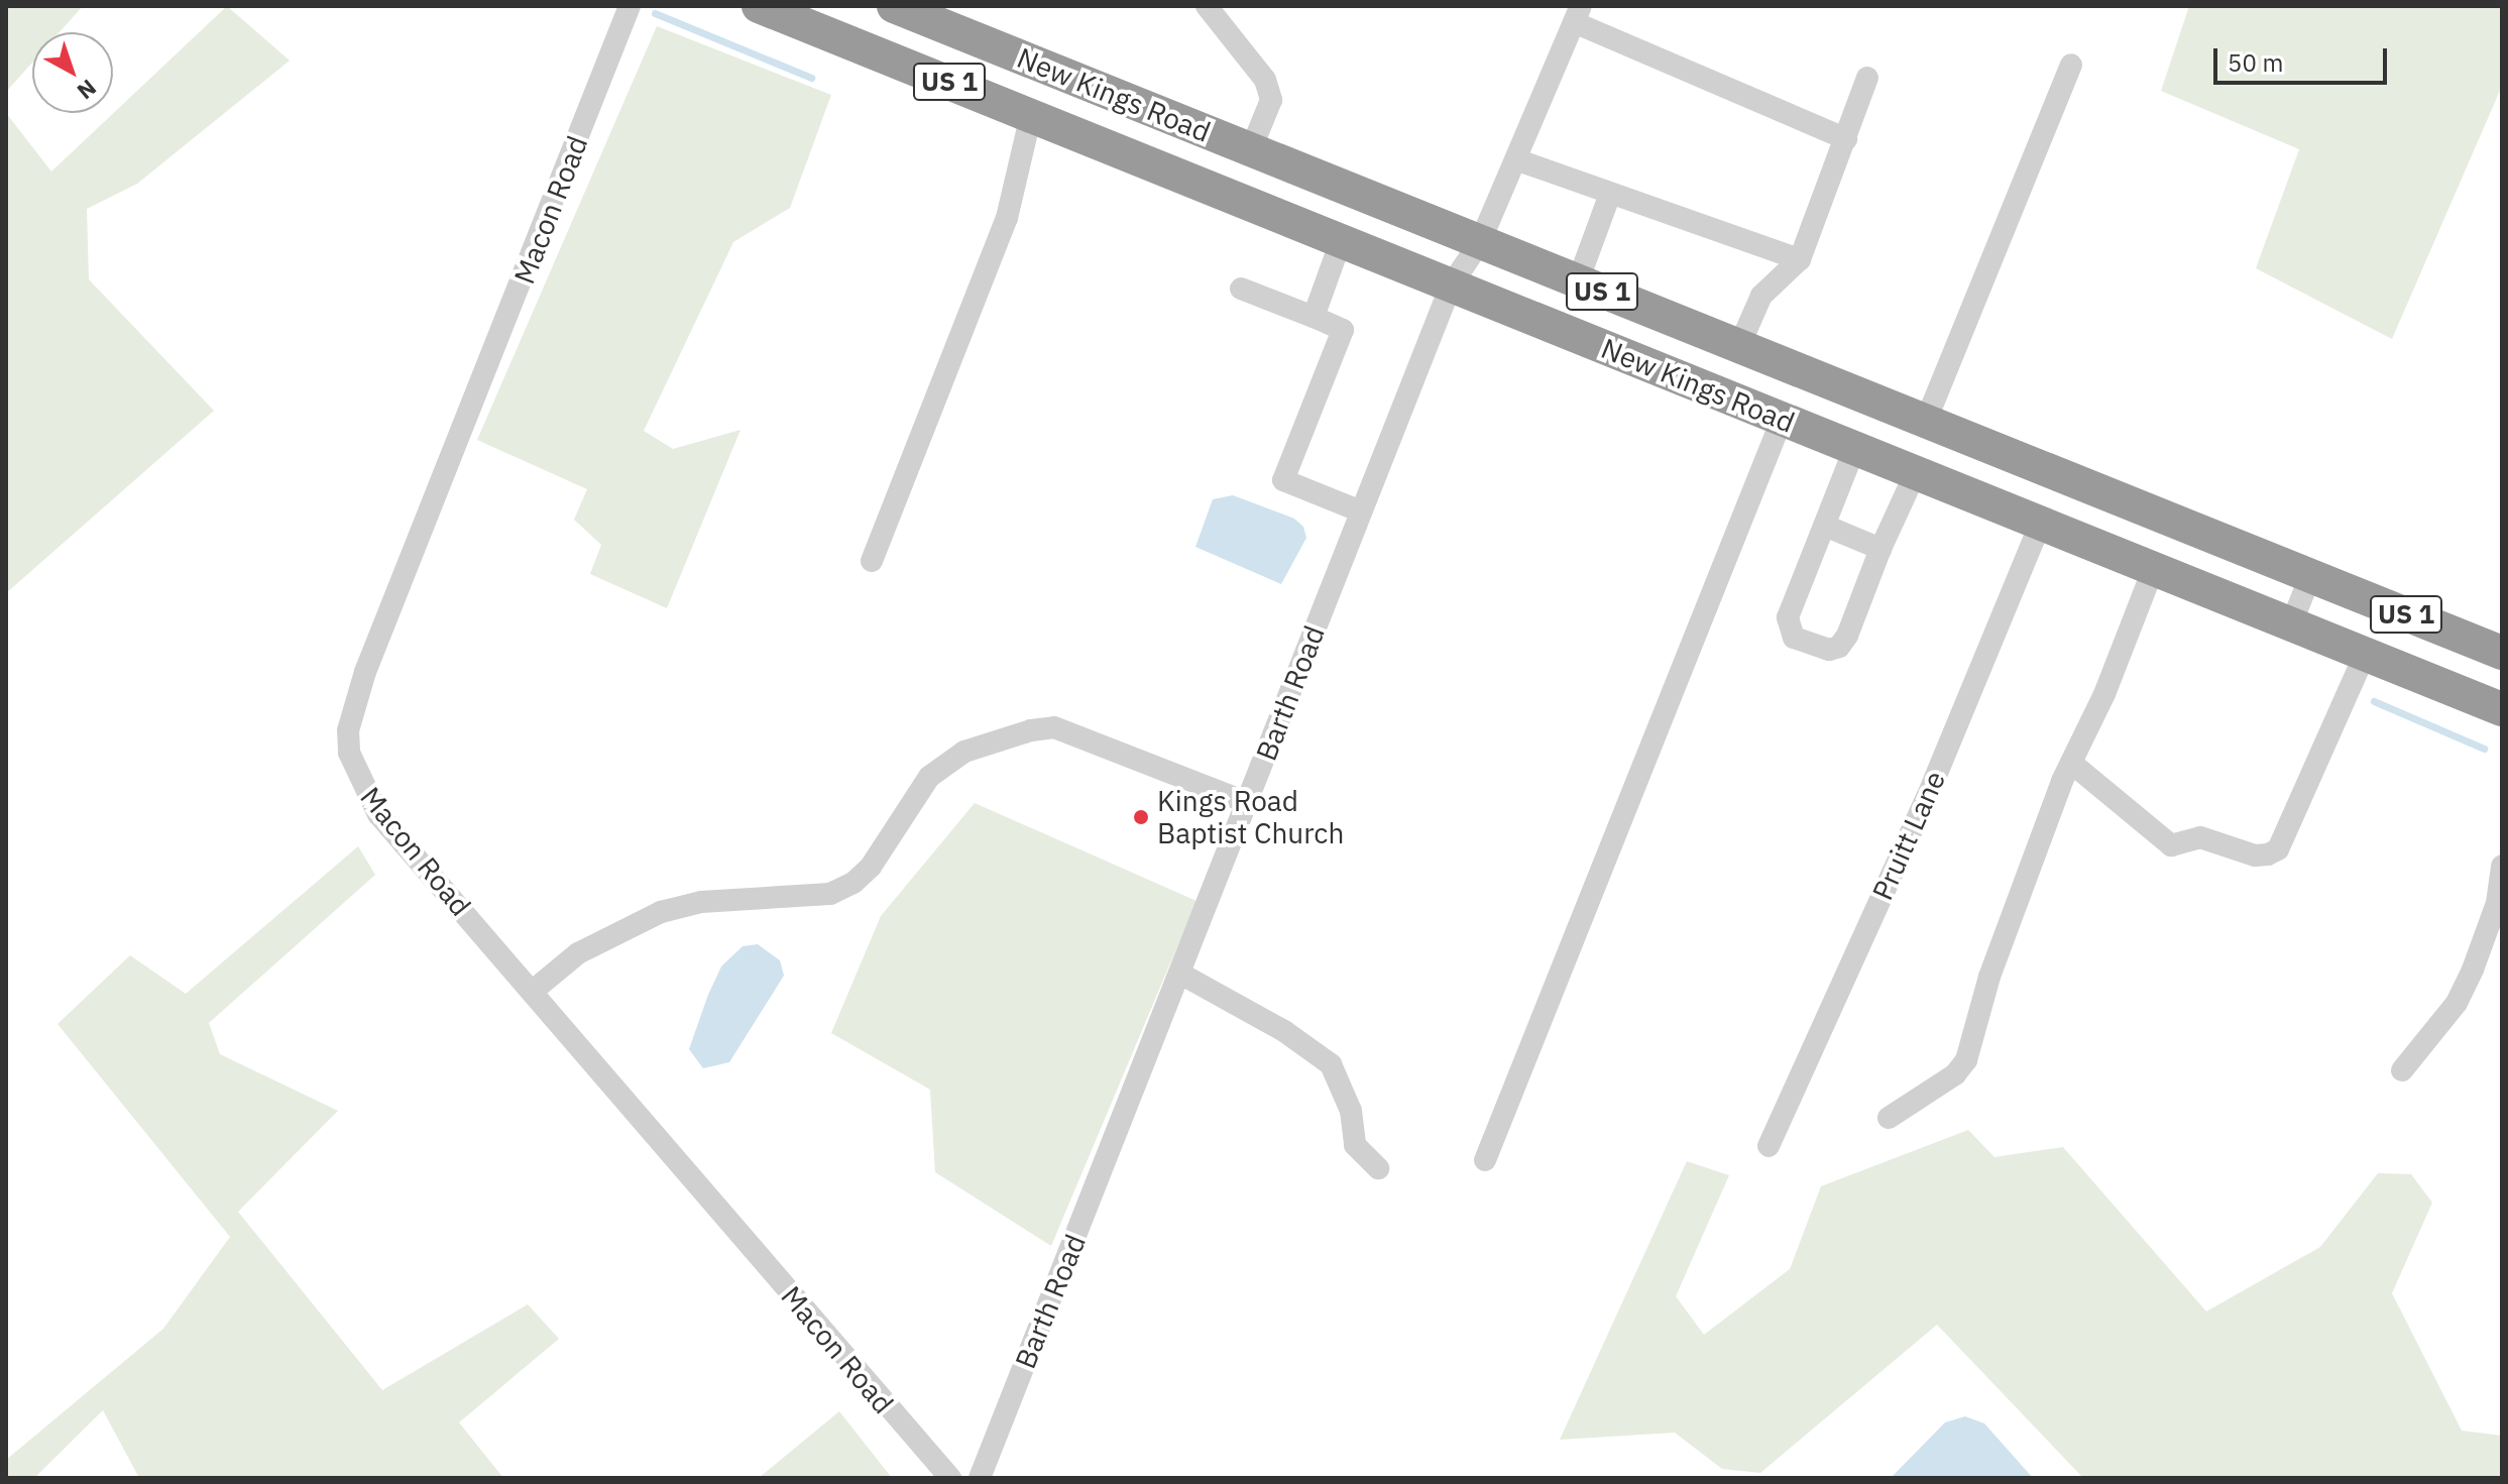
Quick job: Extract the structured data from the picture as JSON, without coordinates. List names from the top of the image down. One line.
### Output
{"streets":{"highway":["US 1","New Kings Road"],"street":["Macon Road","Barth Road","Pruitt Lane"]},"crossings":[["New Kings Road","Barth Road"],["New Kings Road","Pruitt Lane"]],"places":["Kings Road Baptist Church"],"scale_bar":"50 m","north":"bottom right"}
